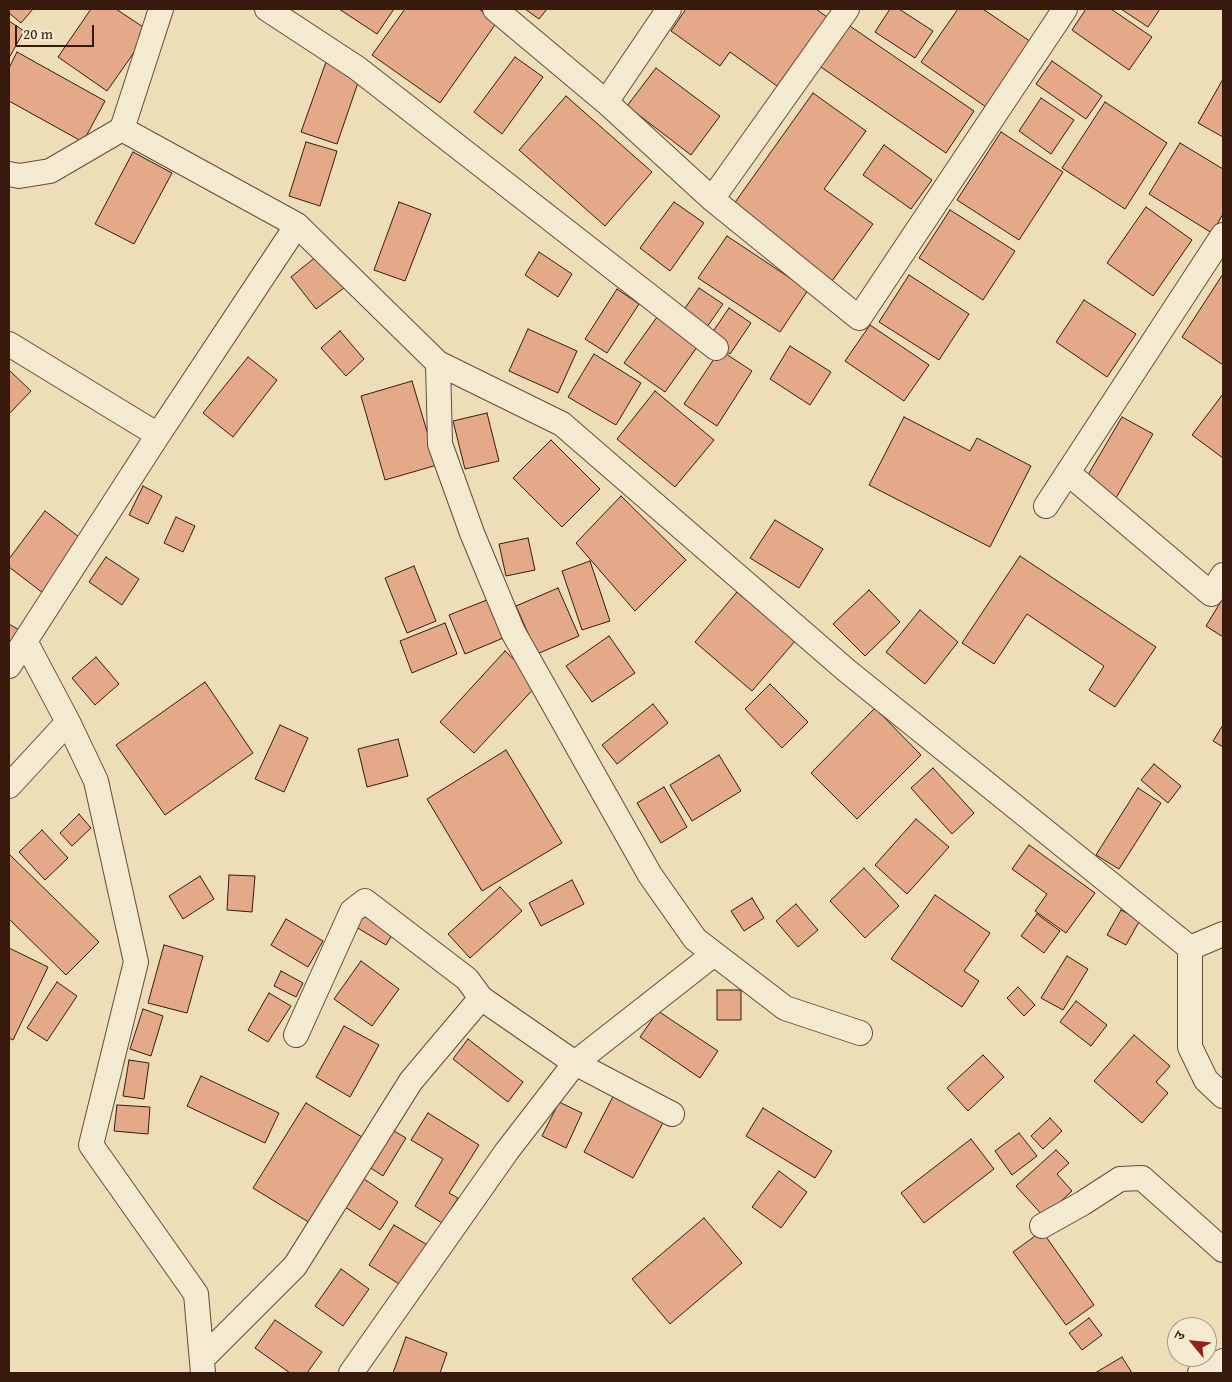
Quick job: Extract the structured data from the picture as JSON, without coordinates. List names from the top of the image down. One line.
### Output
{"scale_bar":"20 m","north":"top left"}
